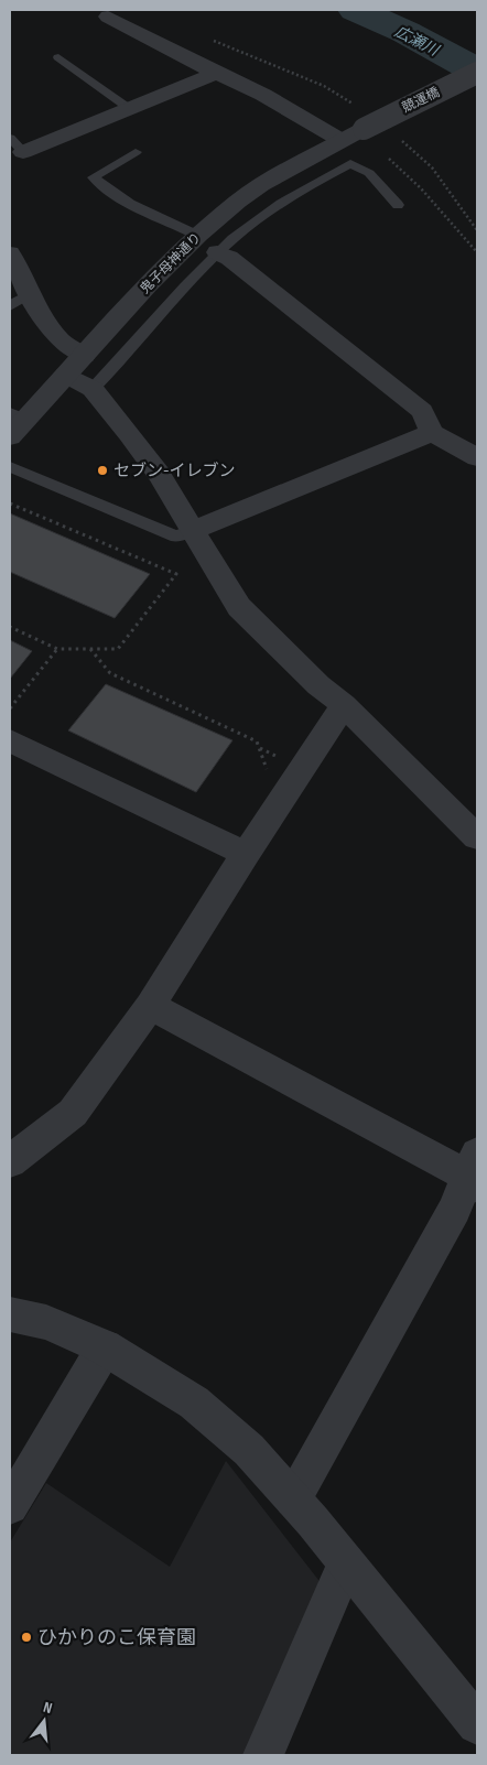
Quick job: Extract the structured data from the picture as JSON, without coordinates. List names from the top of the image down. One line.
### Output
{"streets":{"street":["競運橋","鬼子母神通り"]},"crossings":[["競運橋","鬼子母神通り"]],"water":["広瀬川"],"places":["セブン-イレブン","ひかりのこ保育園"],"north":"top"}
